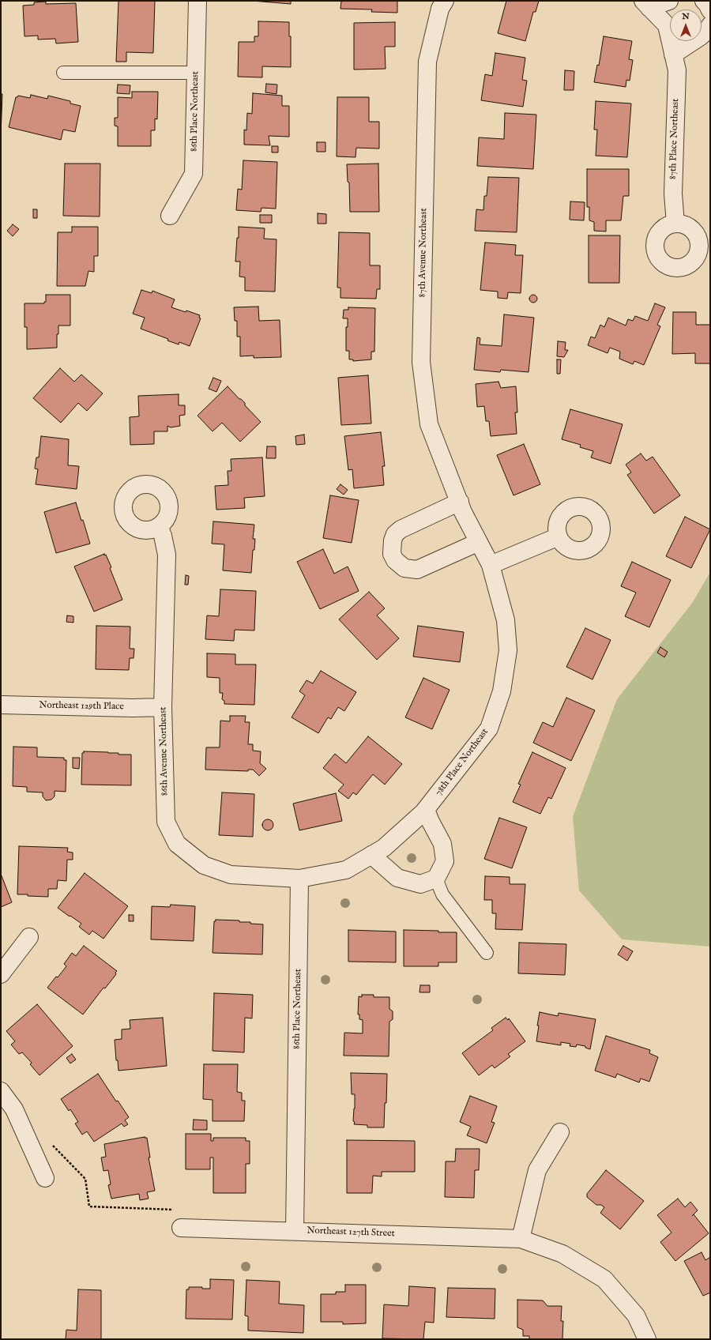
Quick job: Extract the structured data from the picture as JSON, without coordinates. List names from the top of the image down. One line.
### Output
{"streets":{"street":["86th Place Northeast","87th Place Northeast","87th Avenue Northeast","Northeast 129th Place","86th Avenue Northeast","78th Place Northeast","Northeast 127th Street"]},"crossings":[["86th Place Northeast","86th Avenue Northeast"],["86th Place Northeast","Northeast 127th Street"],["87th Avenue Northeast","78th Place Northeast"],["Northeast 129th Place","86th Avenue Northeast"]],"north":"top"}
